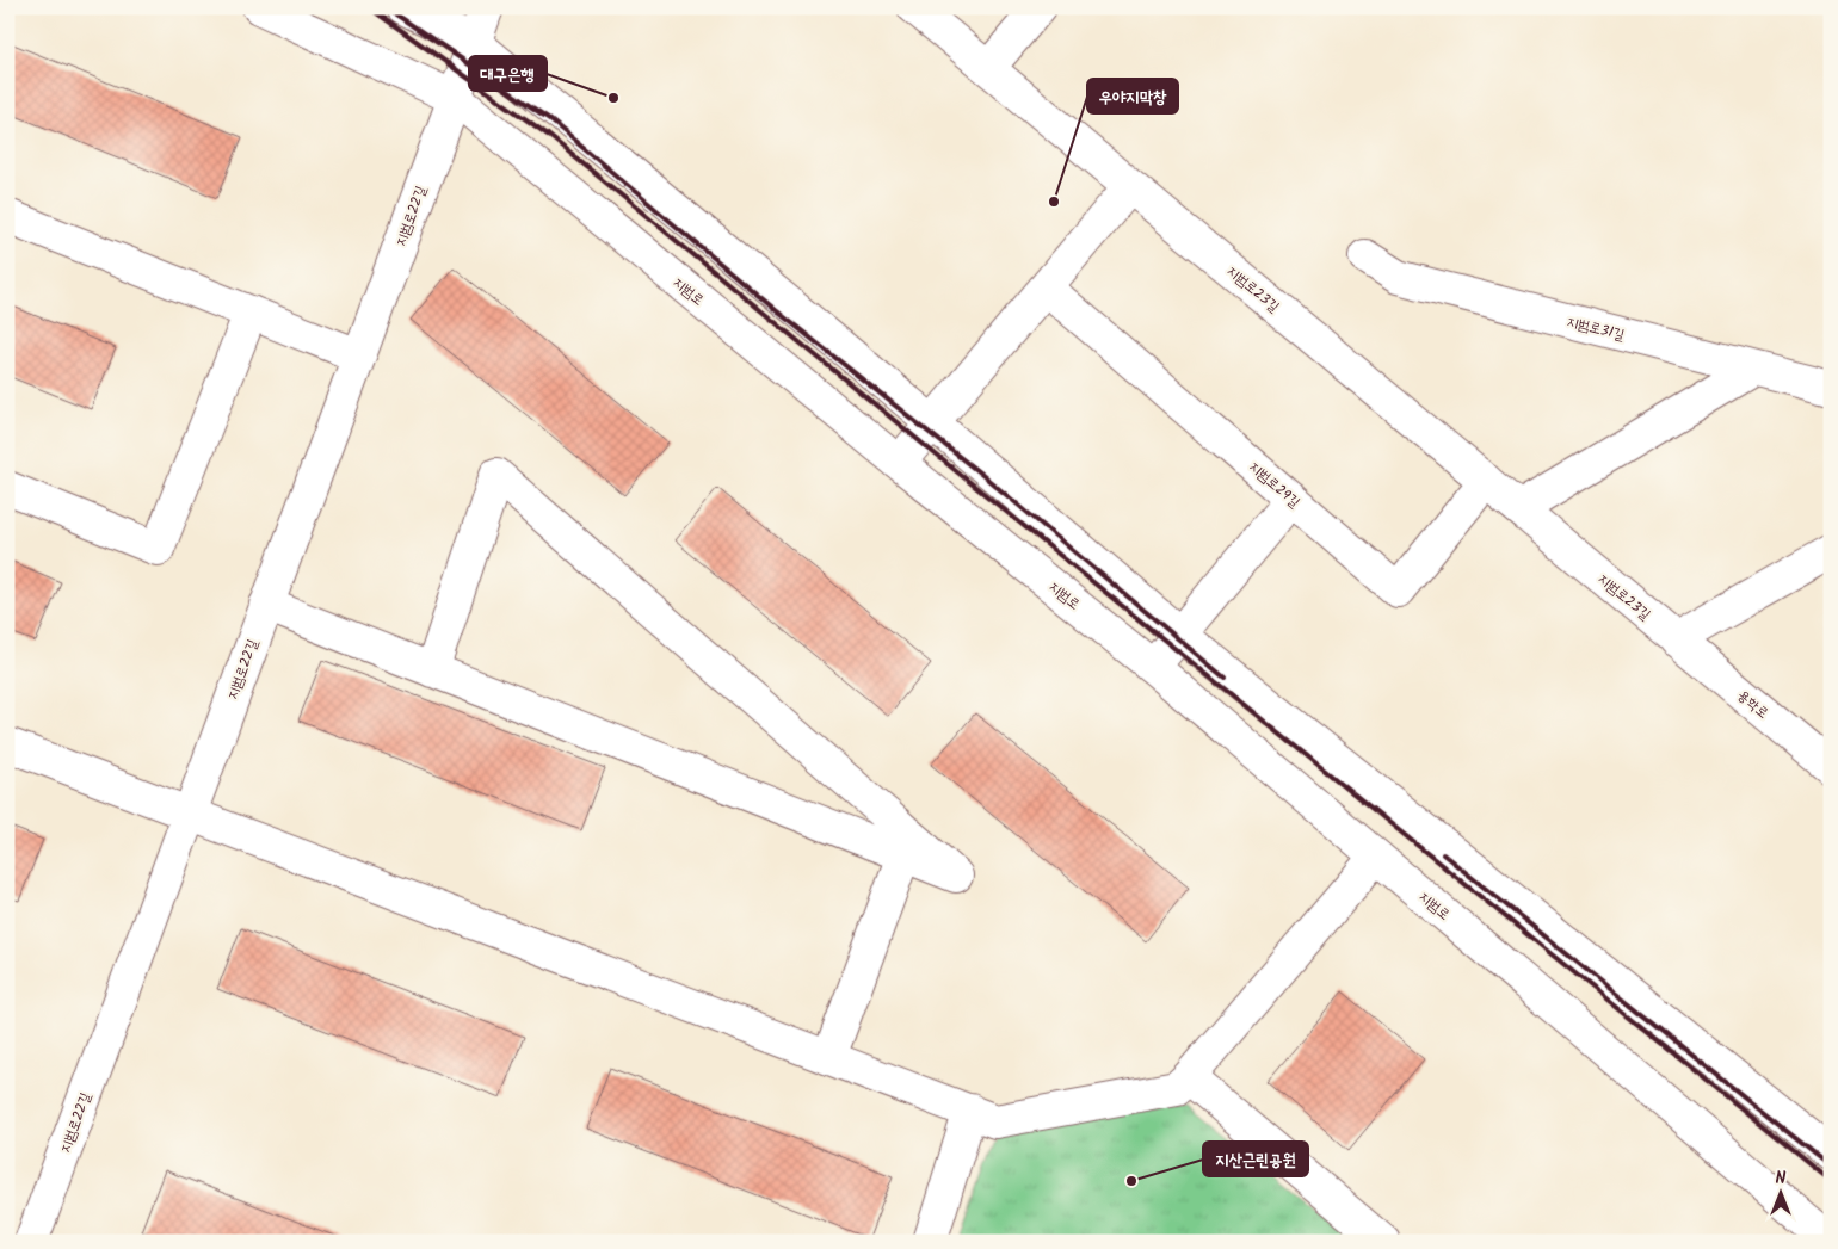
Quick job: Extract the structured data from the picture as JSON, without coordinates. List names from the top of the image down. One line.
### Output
{"streets":{"street":["지범로22길","지범로23길","지범로","지범로31길","지범로29길","용학로"]},"crossings":[["지범로22길","지범로"],["지범로23길","지범로29길"],["지범로23길","용학로"]],"places":["대구은행","우야지막창","지산근린공원"],"north":"top"}
